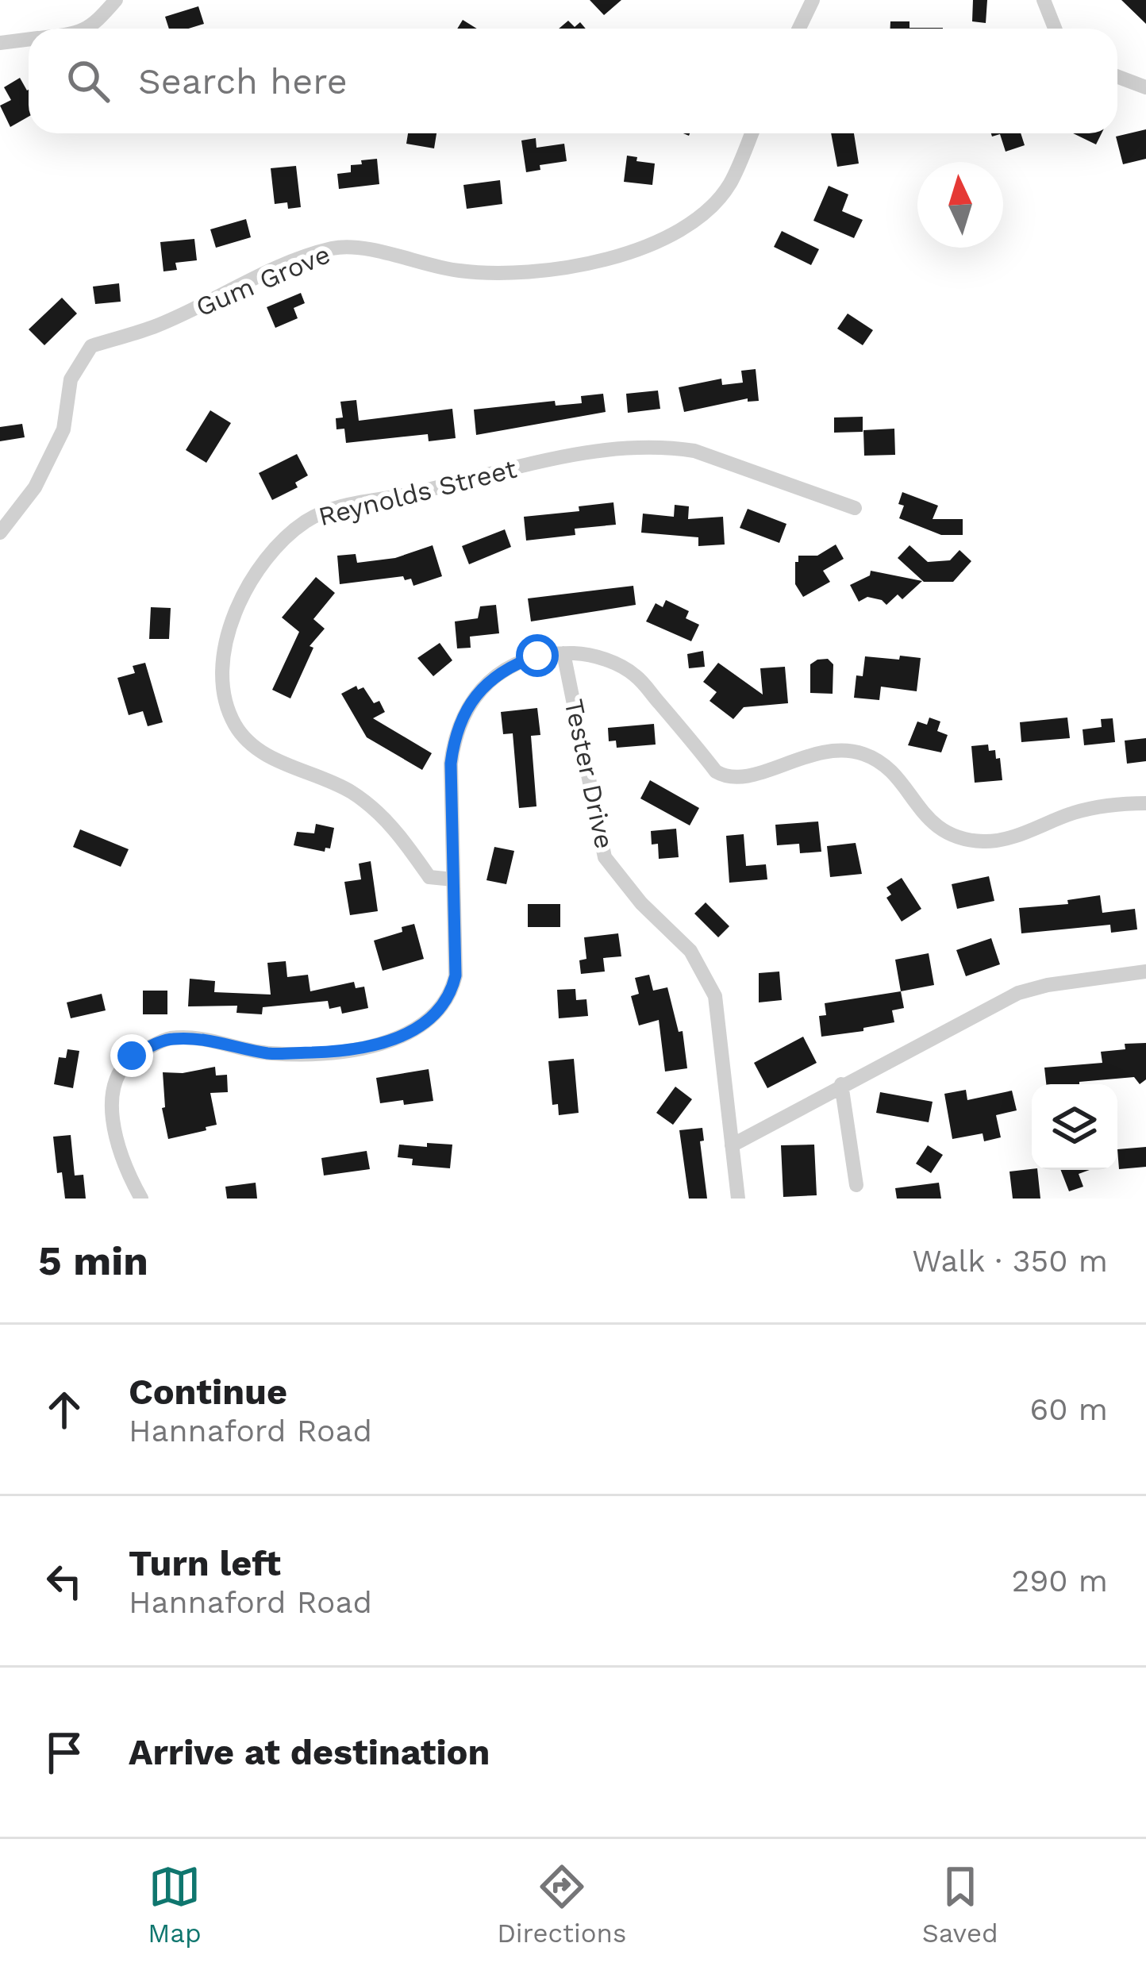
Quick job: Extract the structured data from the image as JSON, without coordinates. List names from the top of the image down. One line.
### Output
{"streets":{"street":["Gum Grove","Reynolds Street","Tester Drive"]},"north":"top","page":{"search":"Search here","heading":["5 min","Walk · 350 m"],"list":[["Continue","Hannaford Road","60 m"],["Turn left","Hannaford Road","290 m"],"Arrive at destination"],"nav":["Map","Directions","Saved"]}}
